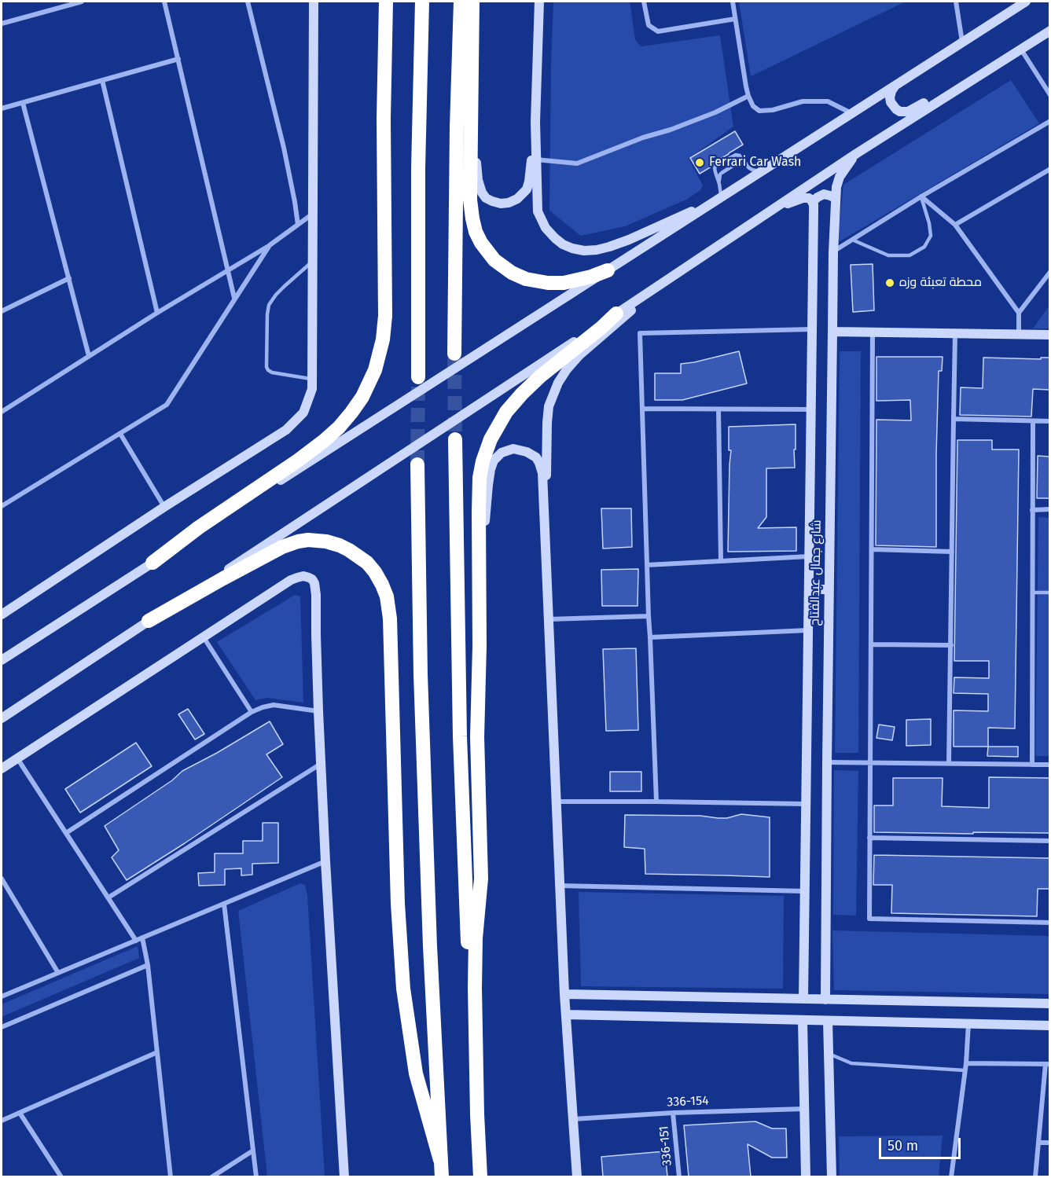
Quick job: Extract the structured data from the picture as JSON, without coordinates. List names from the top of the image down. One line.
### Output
{"streets":{"main road":["شارع جمال عبدالفتاح"],"street":["336-154","336-151"]},"crossings":[["336-154","336-151"]],"places":["Ferrari Car Wash","محطة تعبئة وزه"],"scale_bar":"50 m"}
